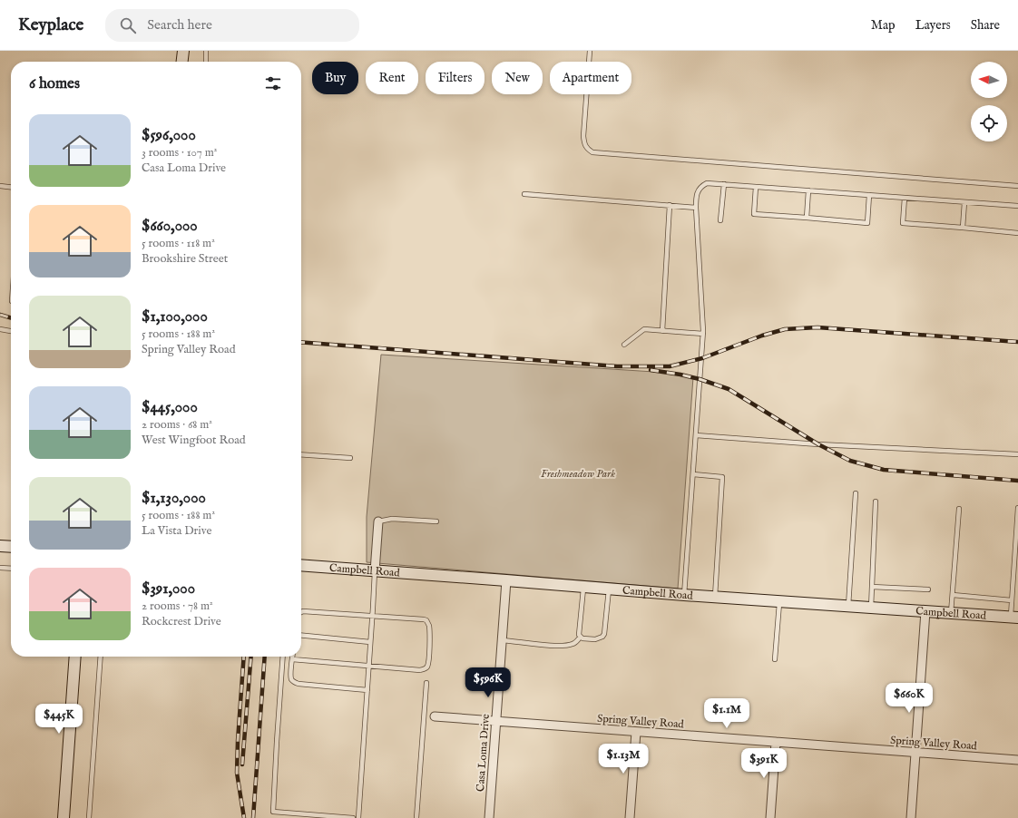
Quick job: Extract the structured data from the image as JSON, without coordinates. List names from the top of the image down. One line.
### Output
{"streets":{"street":["Campbell Road","Spring Valley Road","Casa Loma Drive"]},"crossings":[["Campbell Road","Casa Loma Drive"],["Spring Valley Road","Casa Loma Drive"]],"parks":["Freshmeadow Park"],"north":"left","page":{"header":"Keyplace","search":"Search here","nav":["Map","Layers","Share"],"chip":["Buy","Rent","Filters","New","Apartment"],"heading":"6 homes","list":[{"name":"$596,000","note":"3 rooms · 107 m² · Casa Loma Drive"},{"name":"$660,000","note":"5 rooms · 118 m² · Brookshire Street"},{"name":"$1,100,000","note":"5 rooms · 188 m² · Spring Valley Road"},{"name":"$445,000","note":"2 rooms · 68 m² · West Wingfoot Road"},{"name":"$1,130,000","note":"5 rooms · 188 m² · La Vista Drive"},{"name":"$391,000","note":"2 rooms · 78 m² · Rockcrest Drive"}],"price":["$596K","$660K","$1.1M","$445K","$1.13M","$391K"]}}
